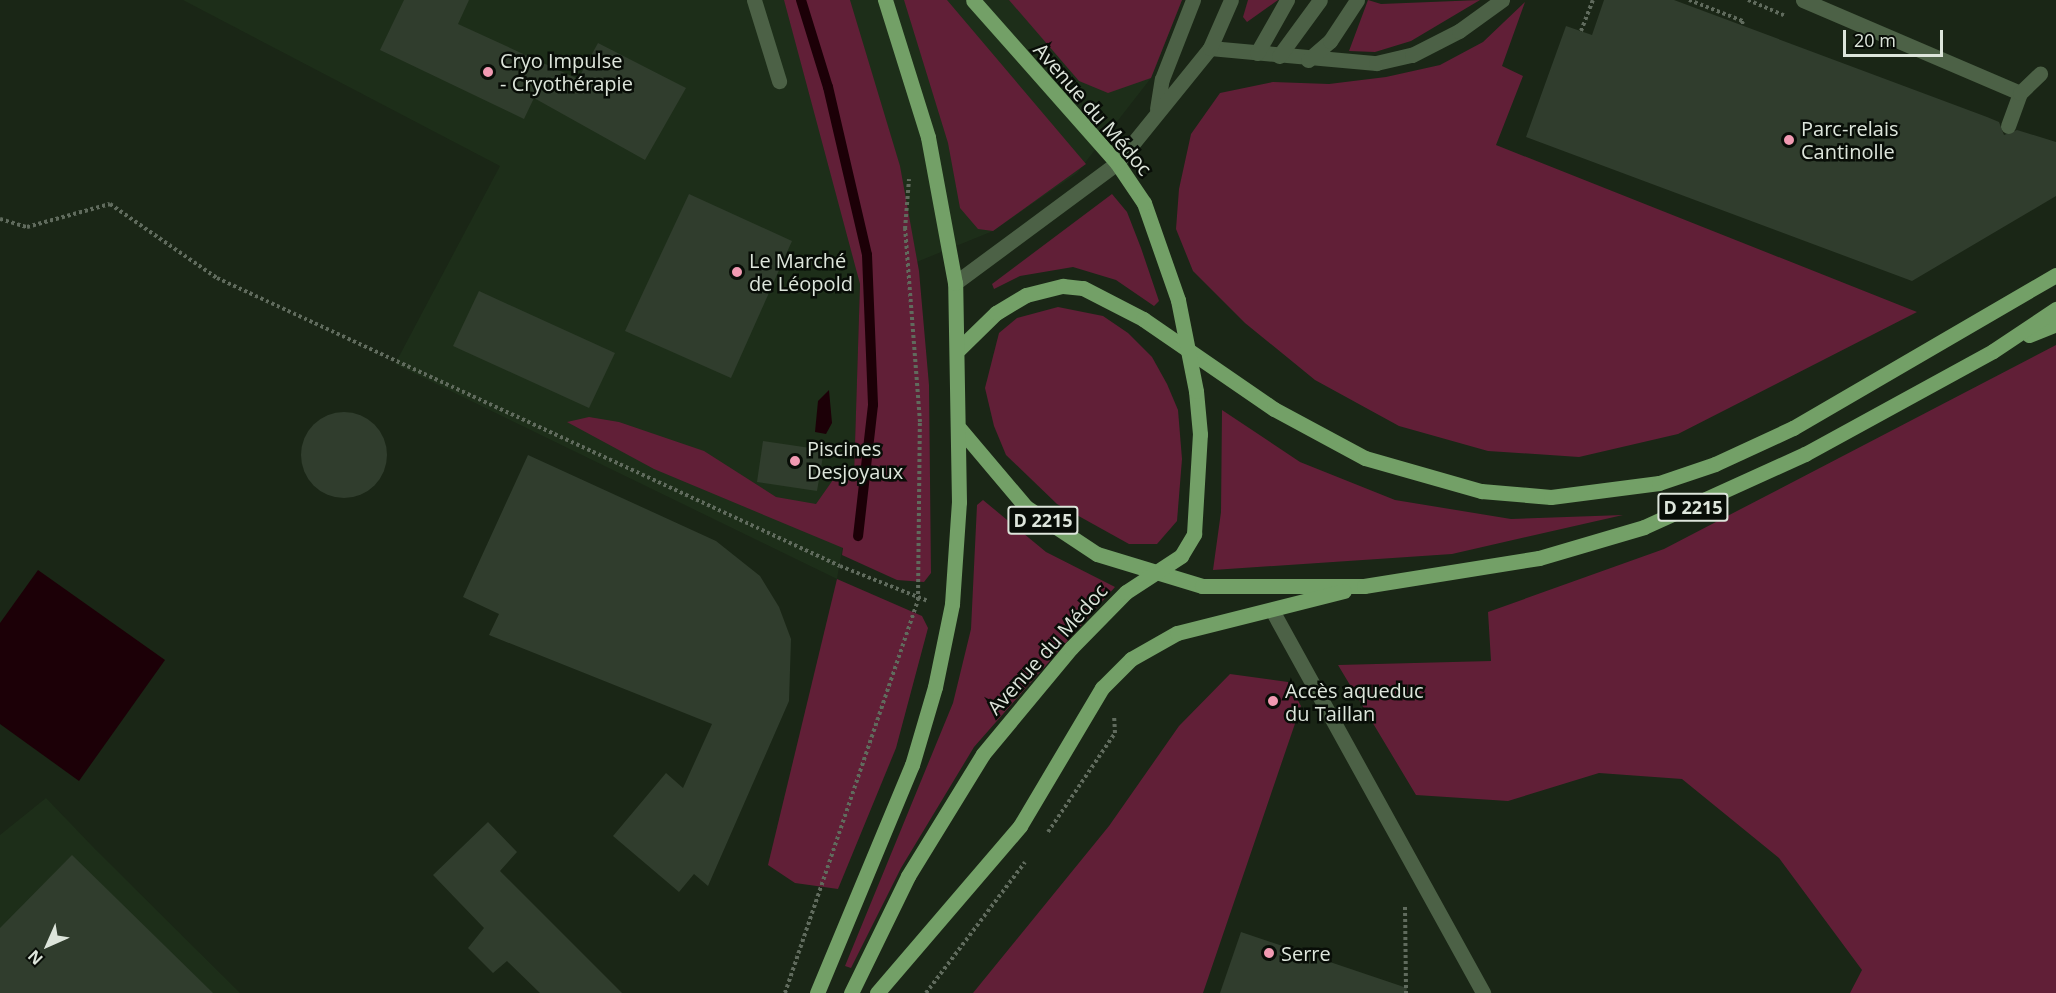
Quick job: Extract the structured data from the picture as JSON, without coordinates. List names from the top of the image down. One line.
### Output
{"streets":{"main road":["Avenue du Médoc","D 2215"]},"crossings":[["Avenue du Médoc","D 2215"]],"places":["Cryo Impulse - Cryothérapie","Parc-relais Cantinolle","Le Marché de Léopold","Piscines Desjoyaux","Accès aqueduc du Taillan","Serre"],"scale_bar":"20 m","north":"bottom left"}
